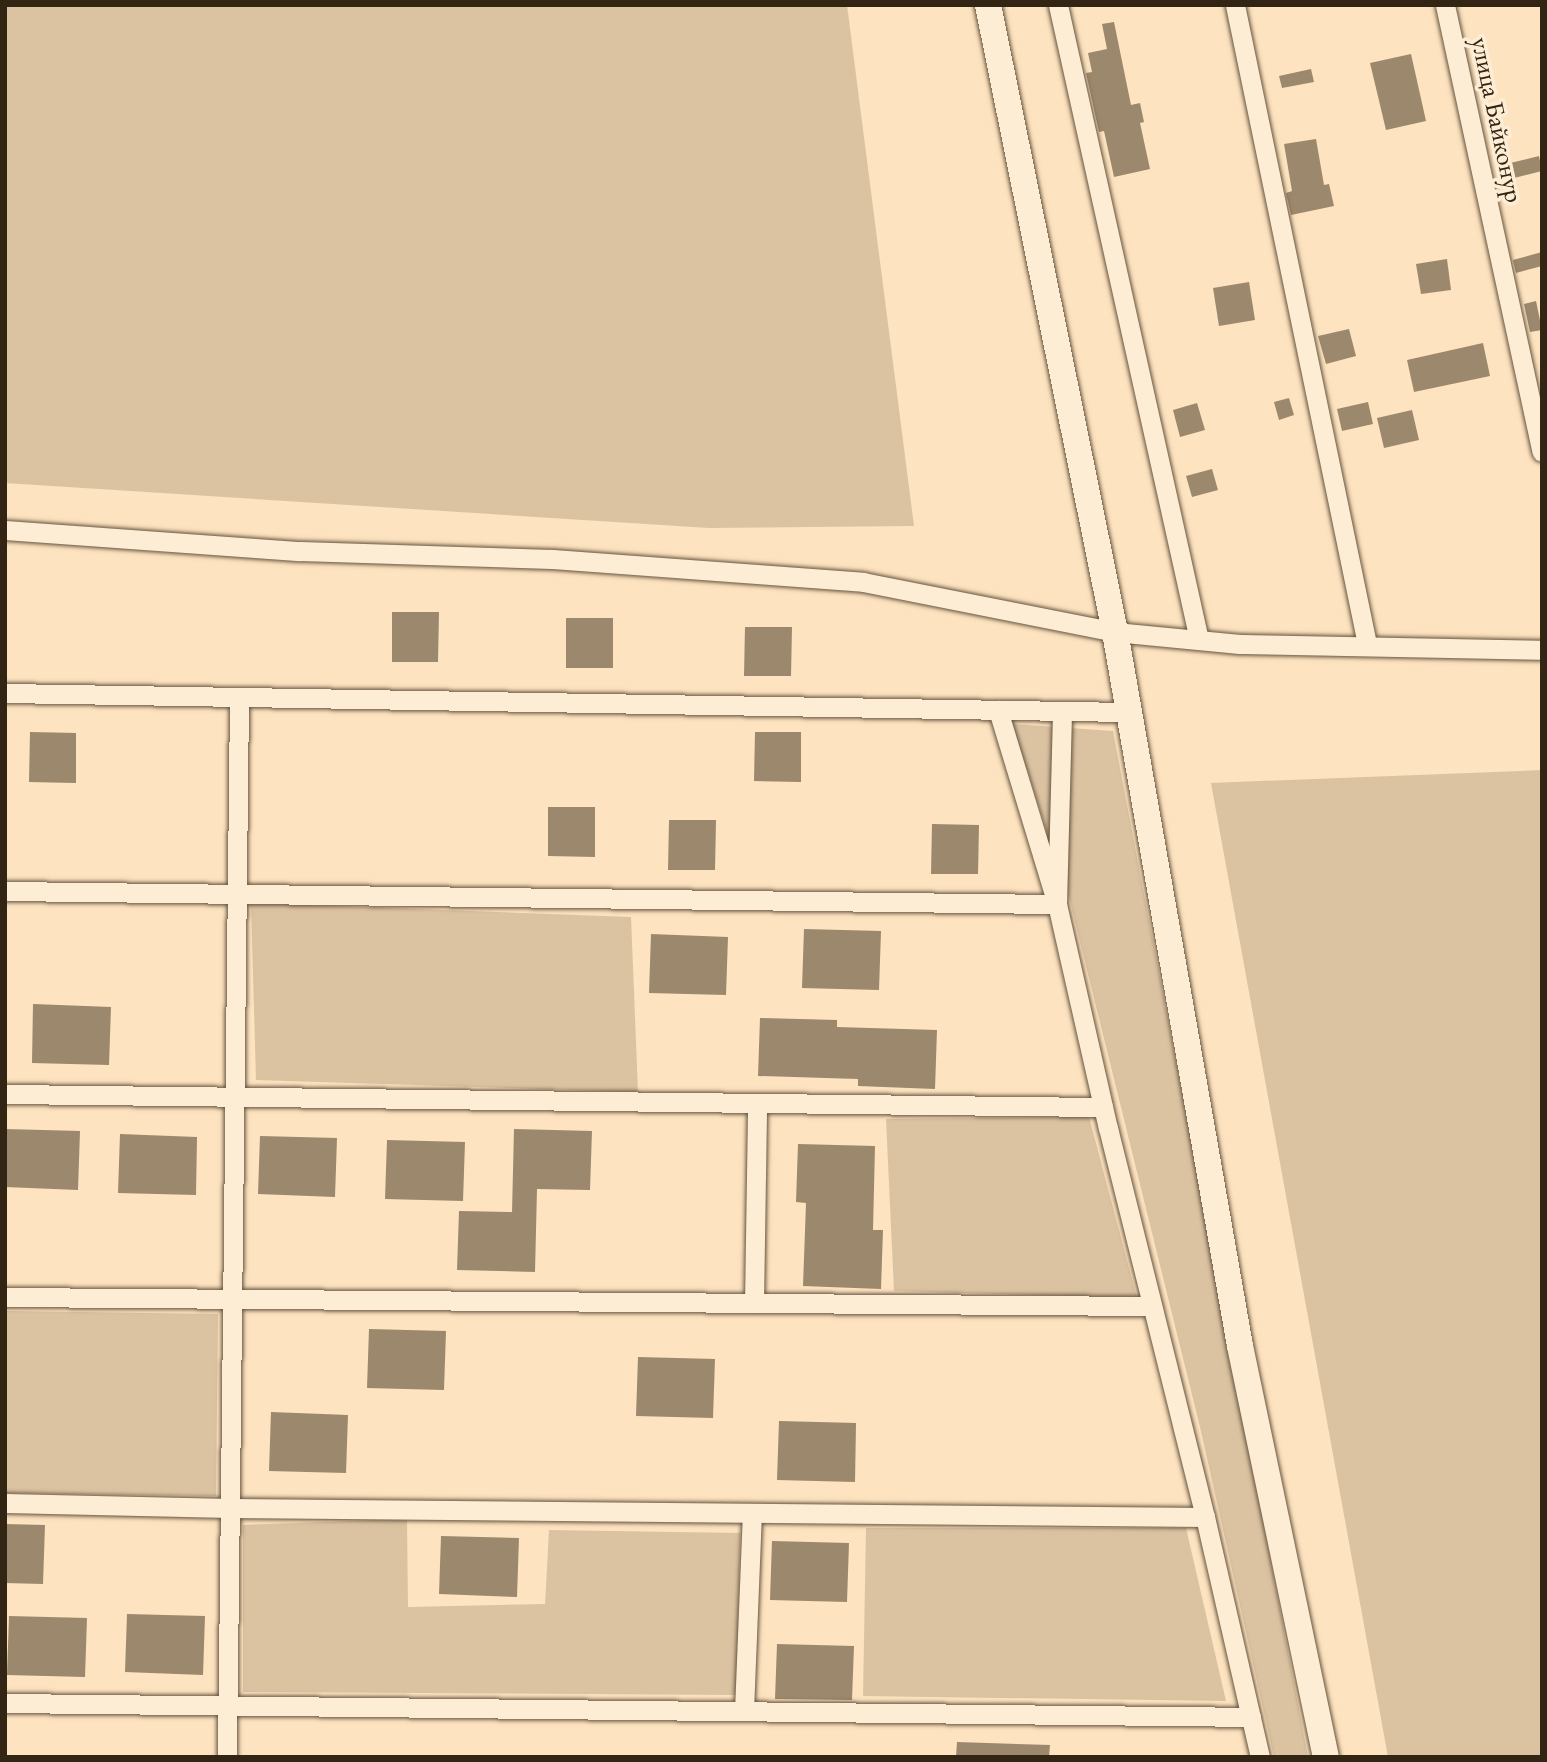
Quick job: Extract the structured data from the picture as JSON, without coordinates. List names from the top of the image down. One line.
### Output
{"streets":{"street":["улица Байконур"]}}
